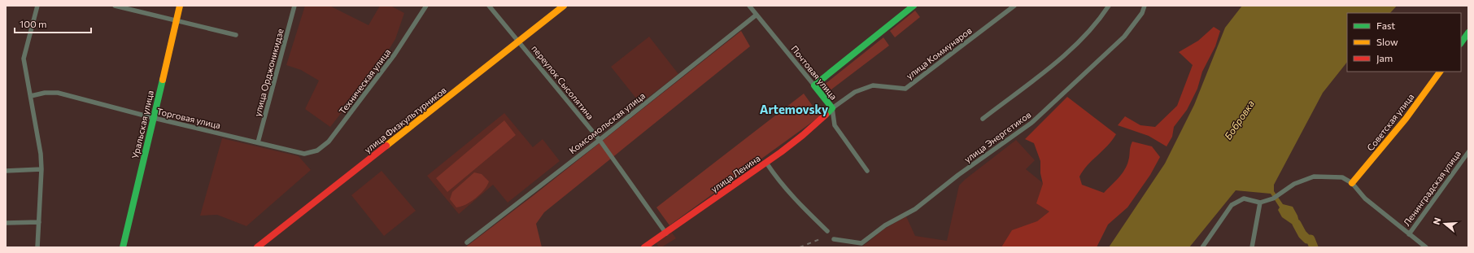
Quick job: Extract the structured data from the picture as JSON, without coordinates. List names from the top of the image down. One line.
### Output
{"streets":{"street":["улица Коммунаров","улица Орджоникидзе","Почтовая улица","Техническая улица","переулок Сысолятина","Торговая улица","улица Физкультурников","Советская улица","Комсомольская улица","Уральская улица","улица Энергетиков","улица Ленина","Ленинградская улица"]},"crossings":[["улица Коммунаров","Почтовая улица"],["улица Коммунаров","улица Ленина"],["улица Орджоникидзе","Торговая улица"],["Почтовая улица","Комсомольская улица"],["Почтовая улица","улица Ленина"],["Техническая улица","Торговая улица"],["переулок Сысолятина","улица Физкультурников"],["переулок Сысолятина","Комсомольская улица"],["переулок Сысолятина","улица Ленина"],["Торговая улица","Уральская улица"]],"districts":["Artemovsky"],"water":["Бобровка"],"legend":["Fast","Slow","Jam"],"scale_bar":"100 m","north":"left"}
